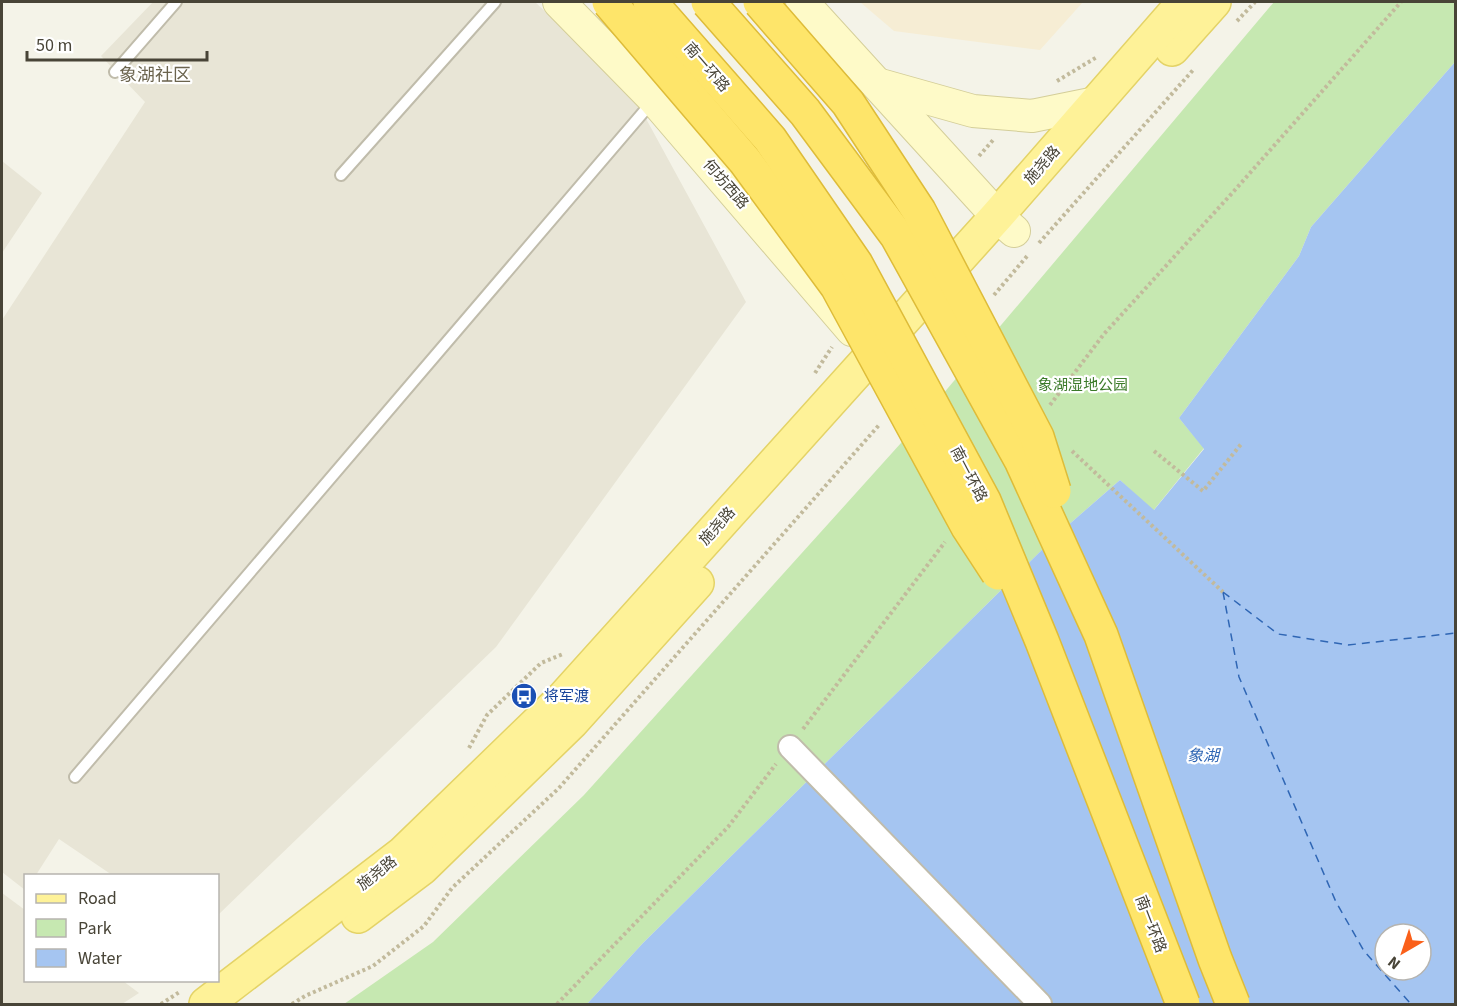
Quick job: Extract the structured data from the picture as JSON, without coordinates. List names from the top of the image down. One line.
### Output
{"streets":{"highway":["南一环路"],"main road":["施尧路","何坊西路"]},"crossings":[["施尧路","何坊西路"]],"districts":["象湖社区"],"water":["象湖"],"parks":["象湖湿地公园"],"places":{"bus stop":["将军渡"]},"legend":["Road","Park","Water"],"scale_bar":"50 m","north":"bottom left"}
